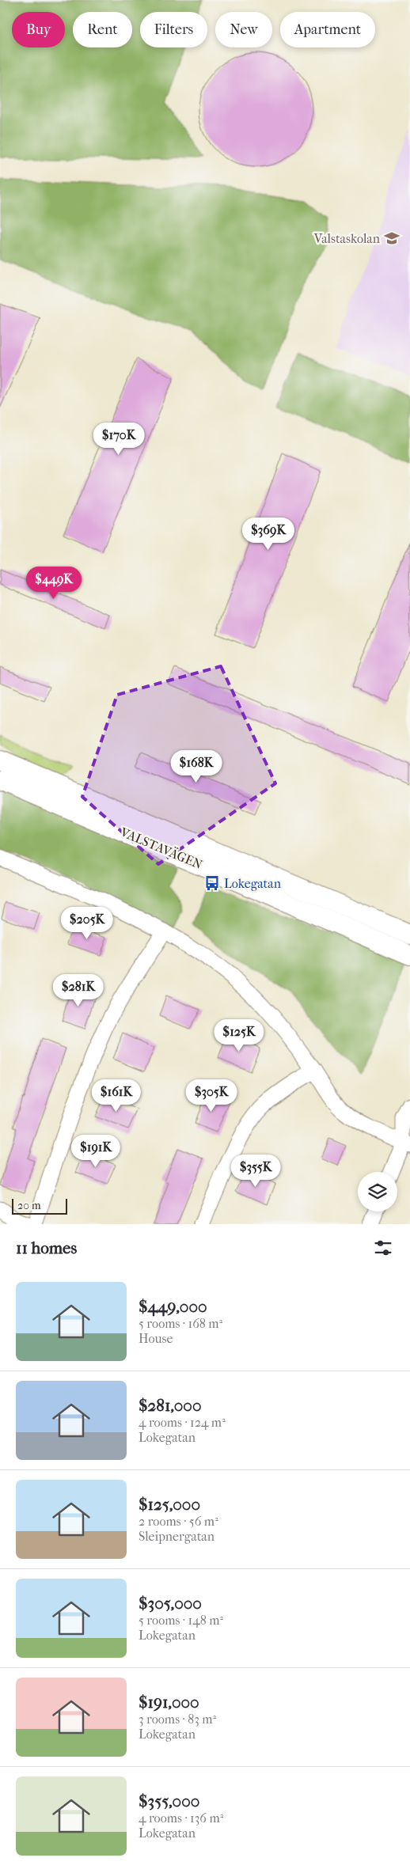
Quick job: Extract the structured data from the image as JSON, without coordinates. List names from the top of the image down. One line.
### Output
{"streets":{"street":["VALSTAVÄGEN"]},"places":{"school or university":["Valstaskolan"],"bus stop":["Lokegatan"]},"scale_bar":"20 m","page":{"chip":["Buy","Rent","Filters","New","Apartment"],"price":["$170K","$369K","$449K","$168K","$205K","$281K","$125K","$161K","$305K","$191K","$355K"],"scale":"20 m","heading":"11 homes","list":[{"name":"$449,000","note":"5 rooms · 168 m² · House"},{"name":"$281,000","note":"4 rooms · 124 m² · Lokegatan"},{"name":"$125,000","note":"2 rooms · 56 m² · Sleipnergatan"},{"name":"$305,000","note":"5 rooms · 148 m² · Lokegatan"},{"name":"$191,000","note":"3 rooms · 83 m² · Lokegatan"},{"name":"$355,000","note":"4 rooms · 136 m² · Lokegatan"}]}}
